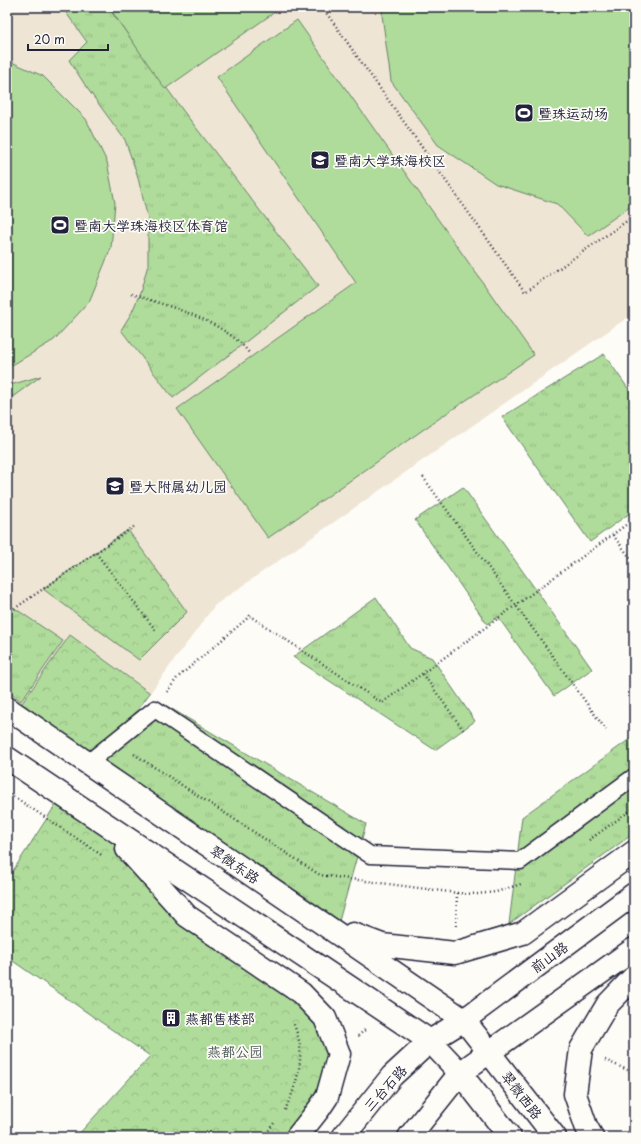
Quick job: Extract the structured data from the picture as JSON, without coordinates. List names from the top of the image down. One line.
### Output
{"streets":{"main road":["翠微东路","前山路","三台石路","翠微西路"]},"crossings":[["翠微东路","前山路"],["翠微东路","翠微西路"],["前山路","三台石路"],["前山路","翠微西路"]],"parks":["燕都公园"],"places":{"sports":["暨珠运动场","暨南大学珠海校区体育馆"],"school or university":["暨南大学珠海校区","暨大附属幼儿园"],"building":["燕都售楼部"]},"scale_bar":"20 m"}
